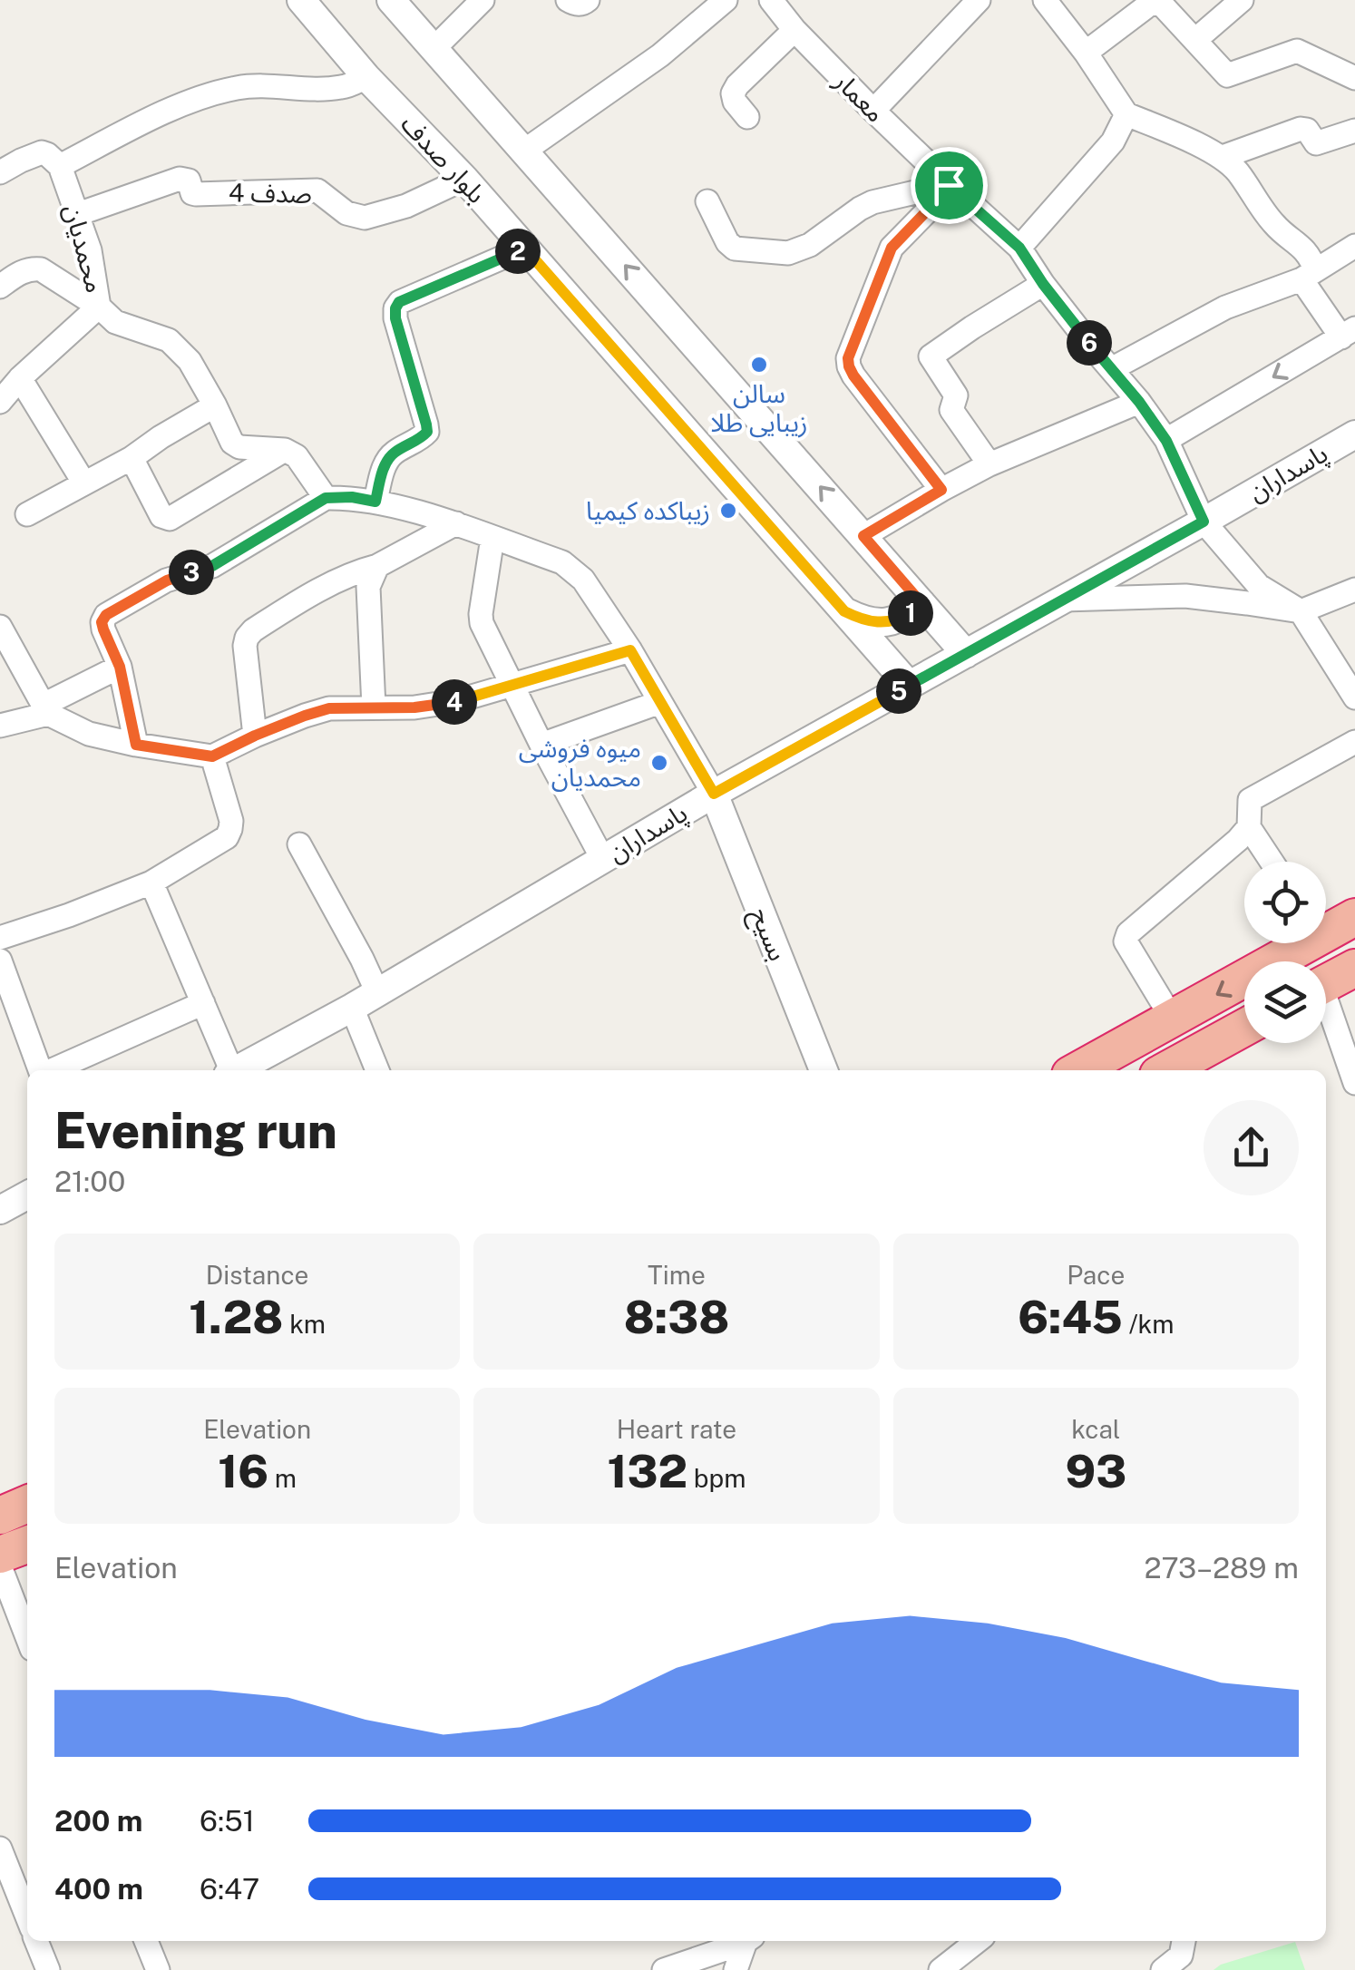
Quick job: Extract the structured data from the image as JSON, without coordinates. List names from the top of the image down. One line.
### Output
{"streets":{"street":["معمار","بلوار صدف","صدف 4","محمدیان","پاسداران","بسیح"]},"crossings":[["معمار","پاسداران"],["بلوار صدف","صدف 4"],["بلوار صدف","پاسداران"],["صدف 4","محمدیان"],["پاسداران","بسیح"]],"places":["سالن زیبایی طلا","زیباکده کیمیا","میوه فروشی محمدیان"],"page":{"pins":["2","6","3","1","5","4"],"heading":["Evening run","21:00"],"stats":[["Distance","1.28 km"],["Time","8:38"],["Pace","6:45 /km"],["Elevation","16 m"],["Heart rate","132 bpm"],["kcal","93"]],"chart":["Elevation","273–289 m"],"list":[{"name":"200 m","note":"6:51"},{"name":"400 m","note":"6:47"}]}}
